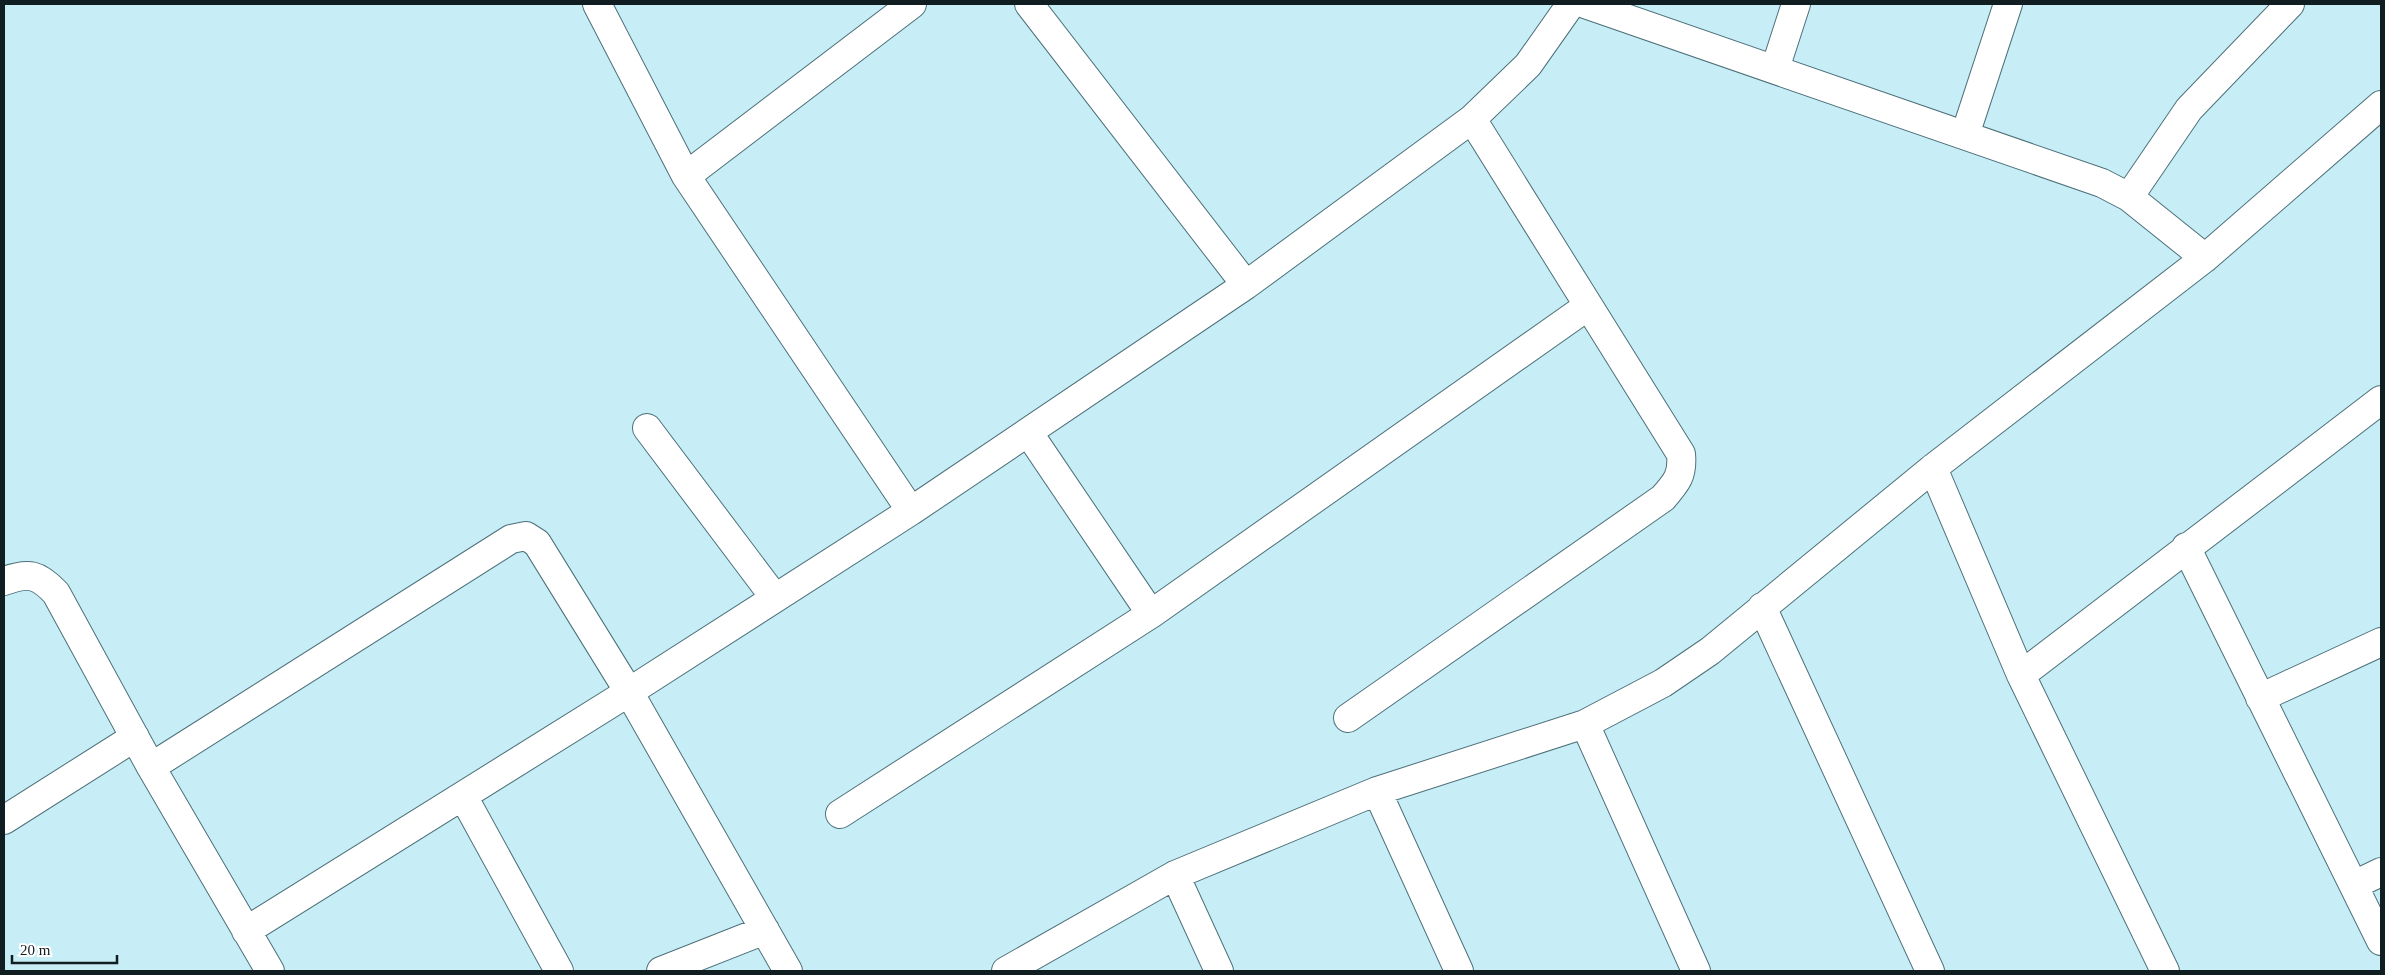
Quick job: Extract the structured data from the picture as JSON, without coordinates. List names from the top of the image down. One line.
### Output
{"scale_bar":"20 m"}
